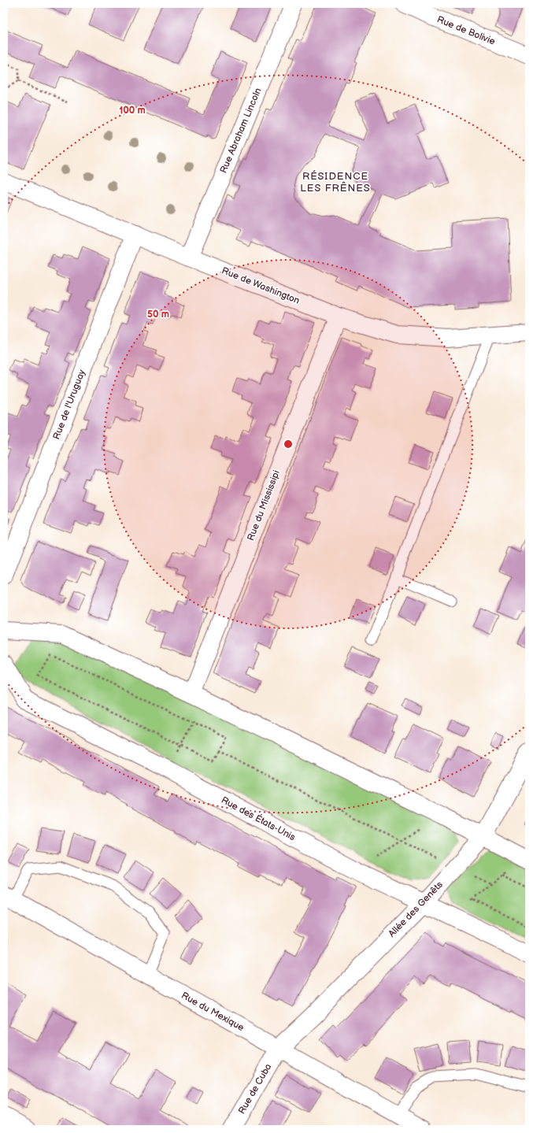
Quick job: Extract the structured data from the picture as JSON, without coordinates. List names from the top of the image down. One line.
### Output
{"streets":{"street":["Rue de Bolivie","Rue Abraham Lincoln","Rue de Washington","Rue de l'Uruguay","Rue du Mississipi","Rue des États-Unis","Allée des Genêts","Rue du Mexique","Rue de Cuba"]},"crossings":[["Rue Abraham Lincoln","Rue de Washington"],["Rue de Washington","Rue de l'Uruguay"],["Rue de Washington","Rue du Mississipi"],["Rue des États-Unis","Allée des Genêts"],["Allée des Genêts","Rue du Mexique"],["Allée des Genêts","Rue de Cuba"],["Rue du Mexique","Rue de Cuba"]],"districts":["RÉSIDENCE LES FRÊNES"],"rings":["100 m","50 m"]}
